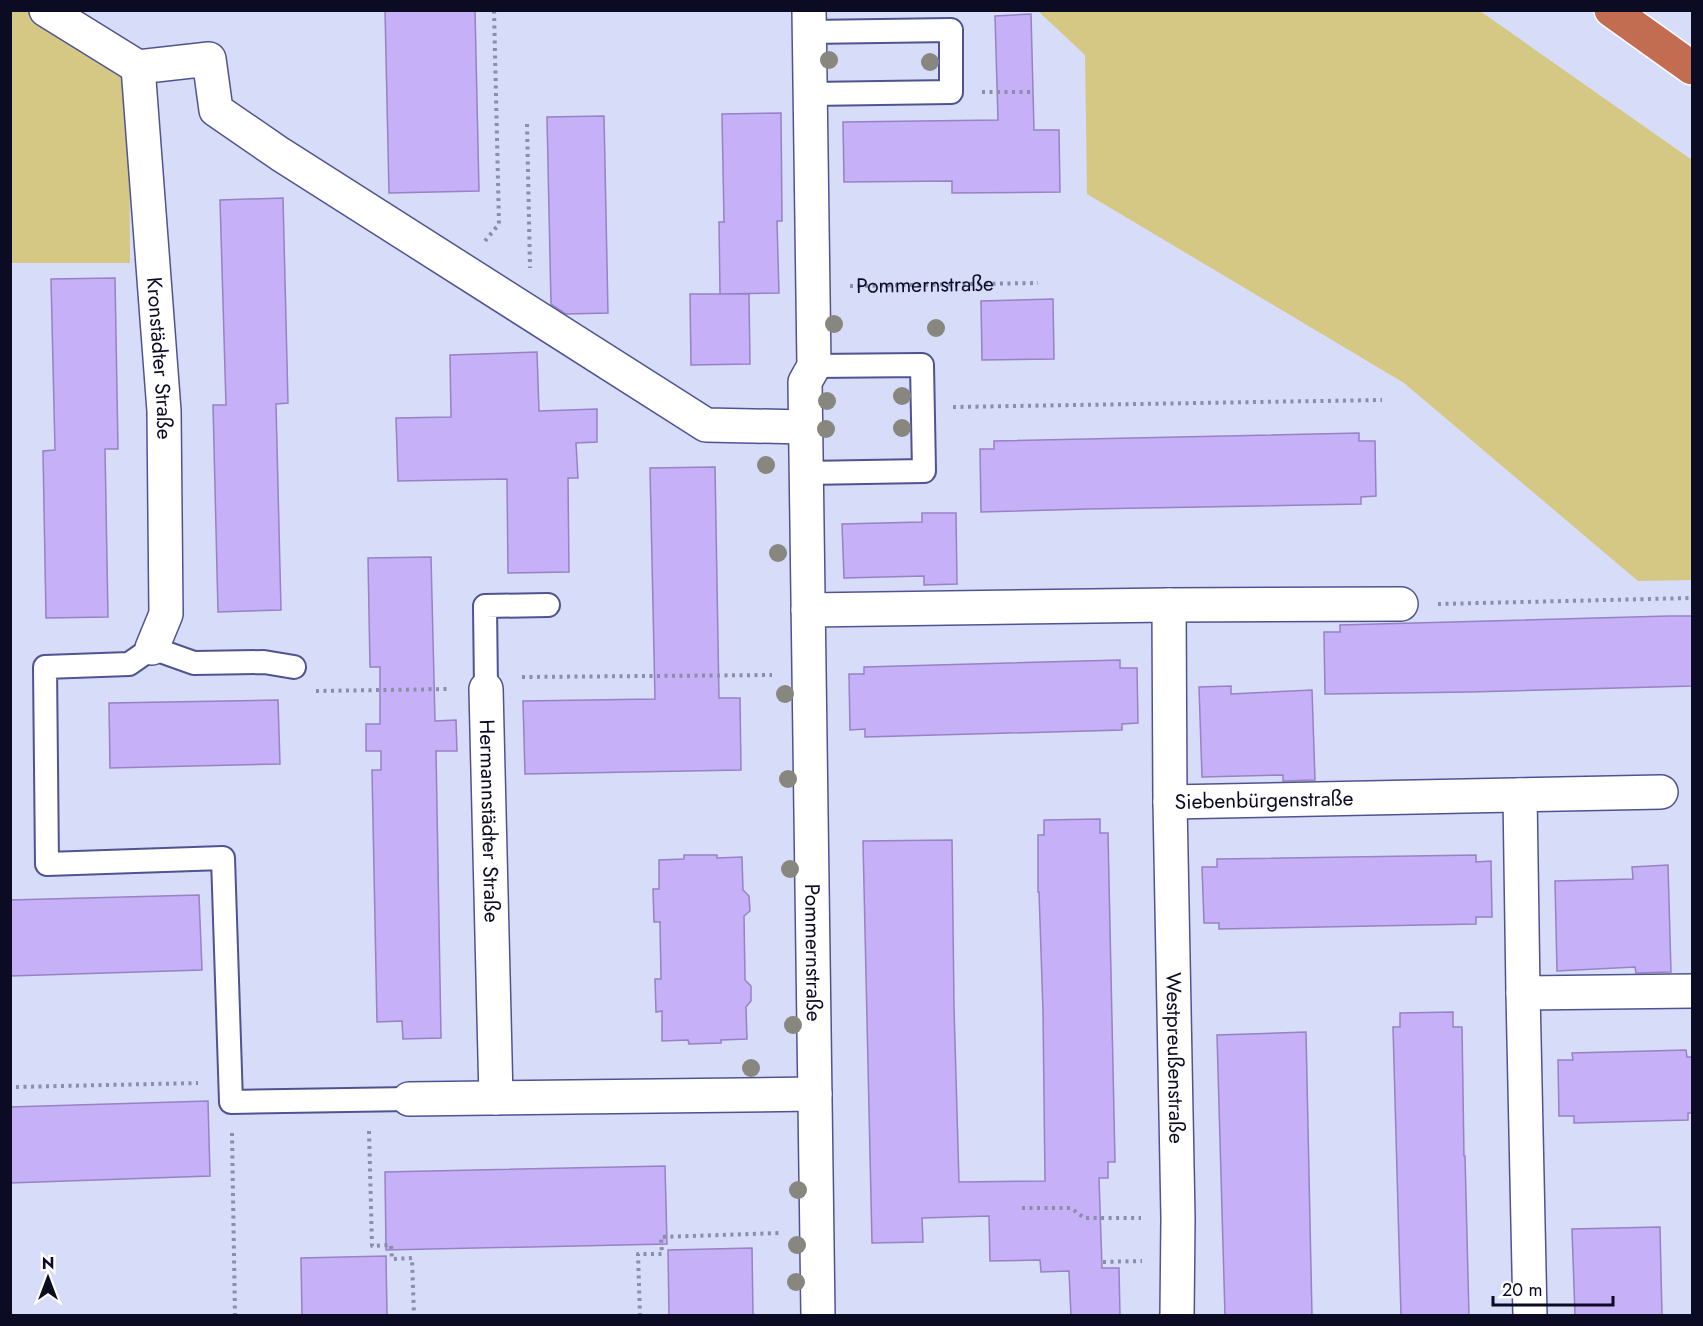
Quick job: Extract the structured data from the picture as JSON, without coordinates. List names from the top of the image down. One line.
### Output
{"streets":{"street":["Pommernstraße","Kronstädter Straße","Siebenbürgenstraße","Hermannstädter Straße","Westpreußenstraße"]},"crossings":[["Siebenbürgenstraße","Westpreußenstraße"]],"scale_bar":"20 m","north":"top"}
